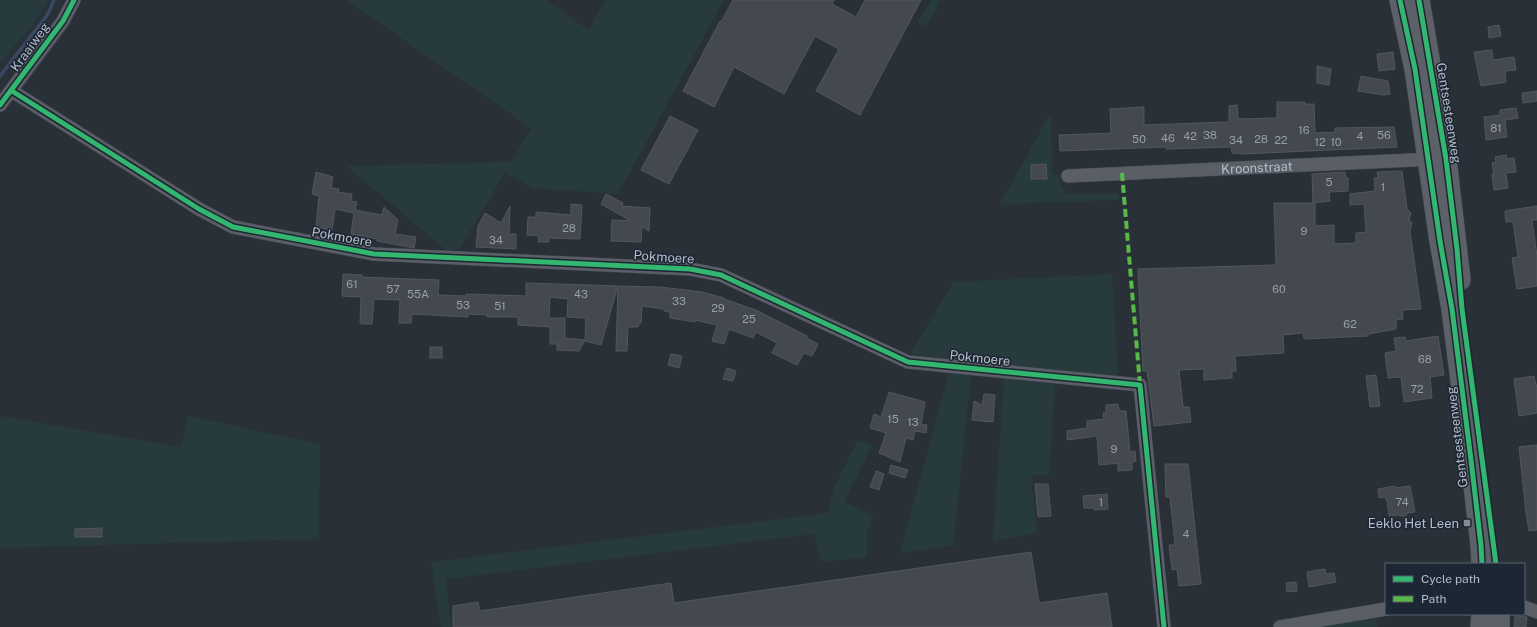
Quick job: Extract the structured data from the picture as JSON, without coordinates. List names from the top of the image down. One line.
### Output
{"streets":{"main road":["Gentsesteenweg"],"street":["Kraaiweg","Kroonstraat","Pokmoere"]},"crossings":[["Kraaiweg","Pokmoere"],["Gentsesteenweg","Kroonstraat"]],"places":{"transit":["Eeklo Het Leen"]},"house_numbers":["81","16","38","56","42","4","46","50","28","34","22","12","10","5","1","28","9","34","61","57","60","55A","43","33","53","51","29","25","62","68","72","15","13","9","1","74","4"],"legend":["Cycle path","Path"]}
